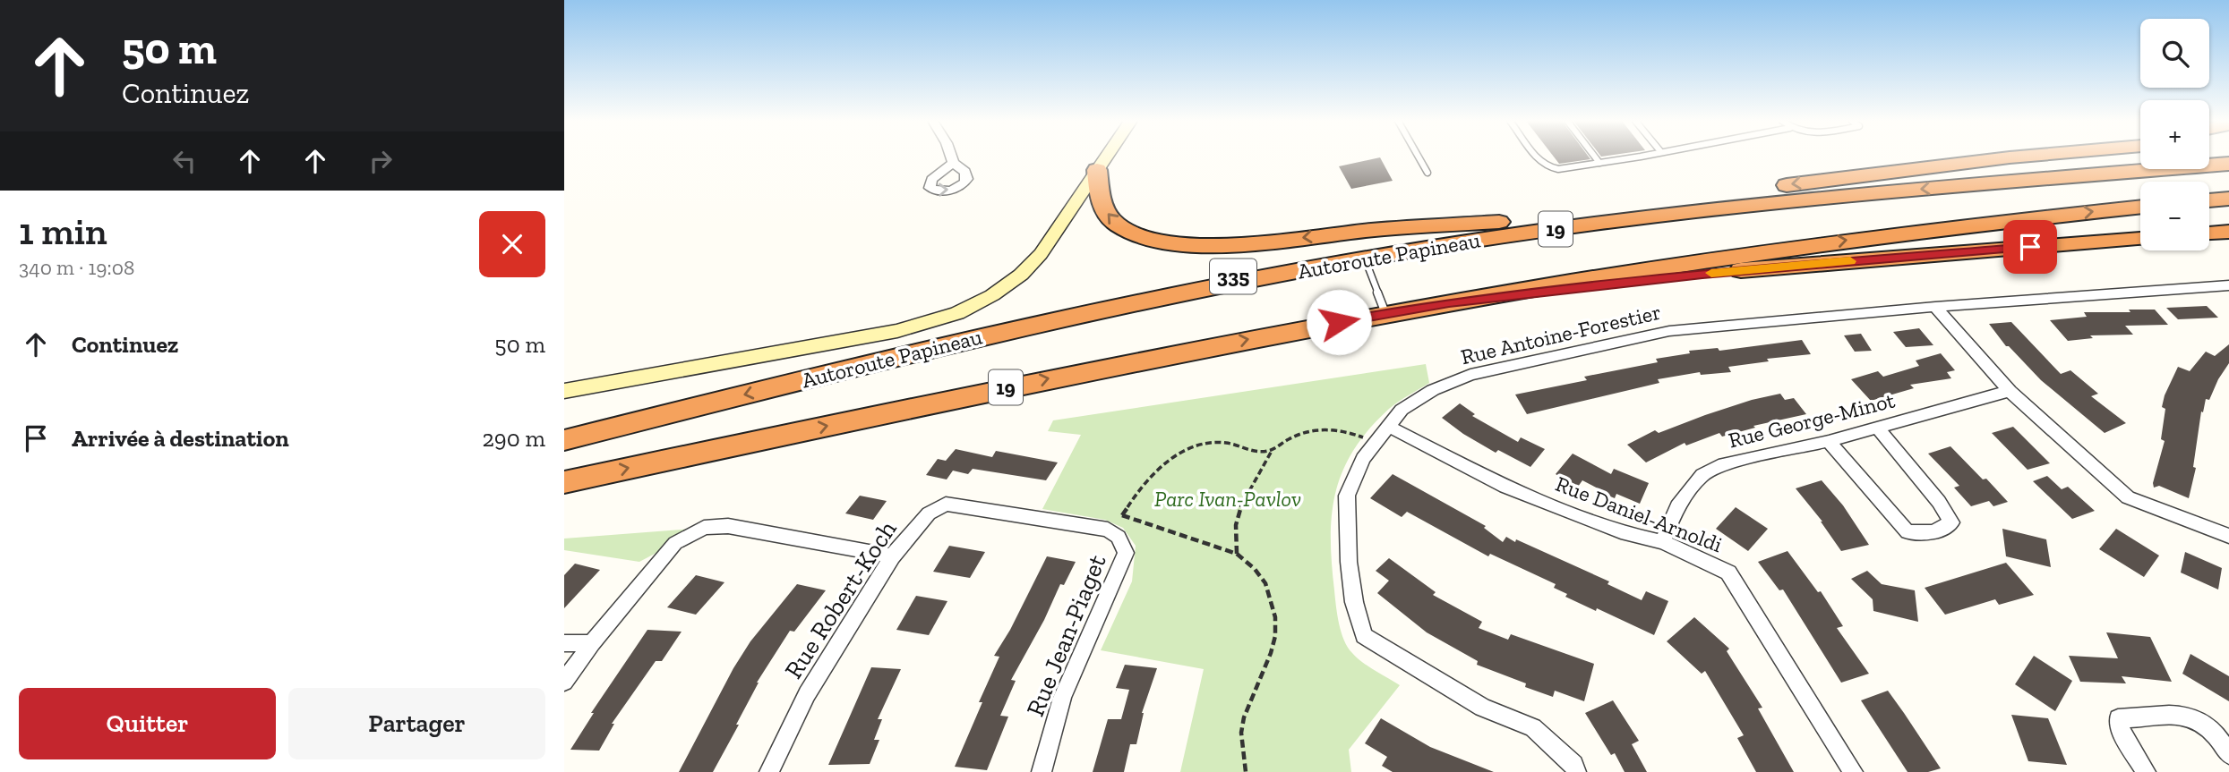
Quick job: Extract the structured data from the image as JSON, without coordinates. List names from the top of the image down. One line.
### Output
{"streets":{"highway":["19","Autoroute Papineau","335"],"street":["Rue Antoine-Forestier","Rue George-Minot","Rue Daniel-Arnoldi","Rue Robert-Koch","Rue Jean-Piaget"]},"crossings":[["Autoroute Papineau","335"],["Rue Antoine-Forestier","Rue Daniel-Arnoldi"],["Rue George-Minot","Rue Daniel-Arnoldi"],["Rue Robert-Koch","Rue Jean-Piaget"]],"parks":["Parc Ivan-Pavlov"],"page":{"turn":["50 m","Continuez"],"map_buttons":["+","−"],"heading":["1 min","340 m · 19:08"],"list":[{"name":"Continuez","value":"50 m"},{"name":"Arrivée à destination","value":"290 m"}],"buttons":["Quitter","Partager"]}}
